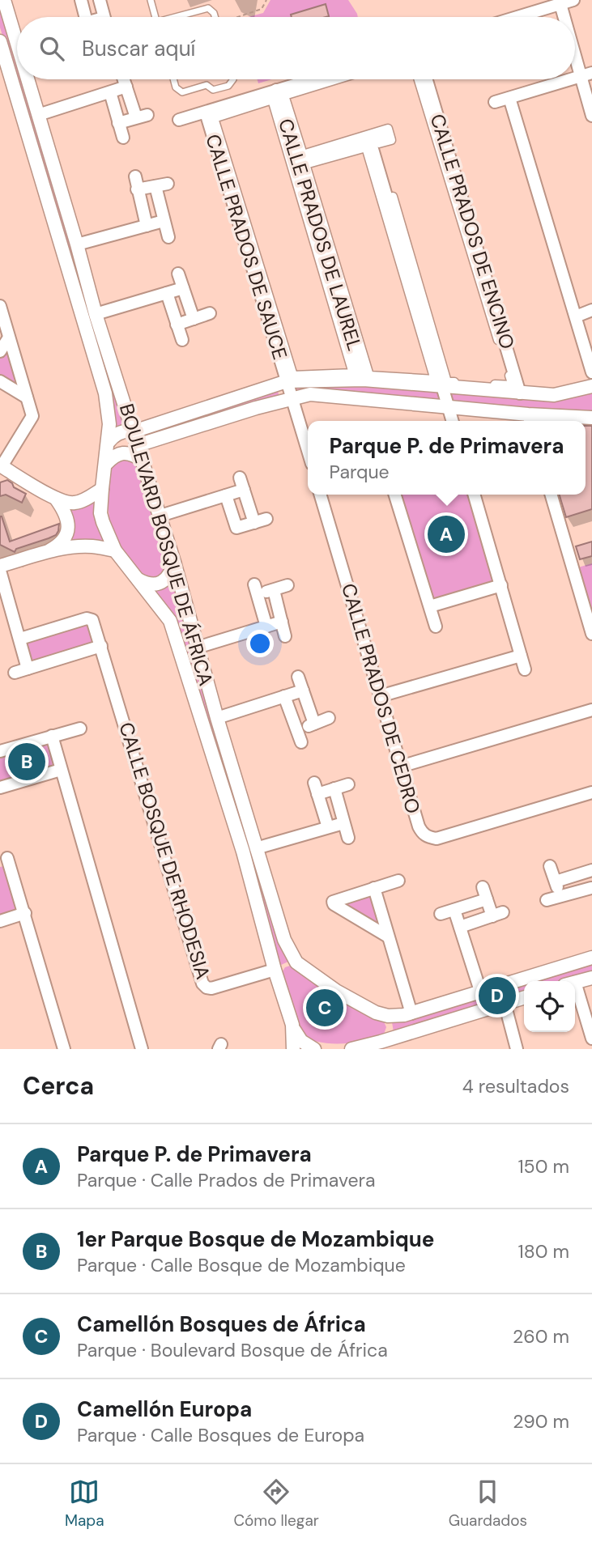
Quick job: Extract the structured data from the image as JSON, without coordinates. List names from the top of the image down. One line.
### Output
{"streets":{"street":["CALLE PRADOS DE ENCINO","CALLE PRADOS DE LAUREL","CALLE PRADOS DE SAUCE","BOULEVARD BOSQUE DE ÁFRICA","CALLE PRADOS DE CEDRO","CALLE BOSQUE DE RHODESIA"]},"crossings":[["BOULEVARD BOSQUE DE ÁFRICA","CALLE BOSQUE DE RHODESIA"]],"page":{"search":"Buscar aquí","popup":["Parque P. de Primavera","Parque"],"pins":["A","B","D","C"],"heading":["Cerca","4 resultados"],"list":[{"mark":"A","name":"Parque P. de Primavera","note":"Parque · Calle Prados de Primavera","value":"150 m"},{"mark":"B","name":"1er Parque Bosque de Mozambique","note":"Parque · Calle Bosque de Mozambique","value":"180 m"},{"mark":"C","name":"Camellón Bosques de África","note":"Parque · Boulevard Bosque de África","value":"260 m"},{"mark":"D","name":"Camellón Europa","note":"Parque · Calle Bosques de Europa","value":"290 m"}],"nav":["Mapa","Cómo llegar","Guardados"]}}
